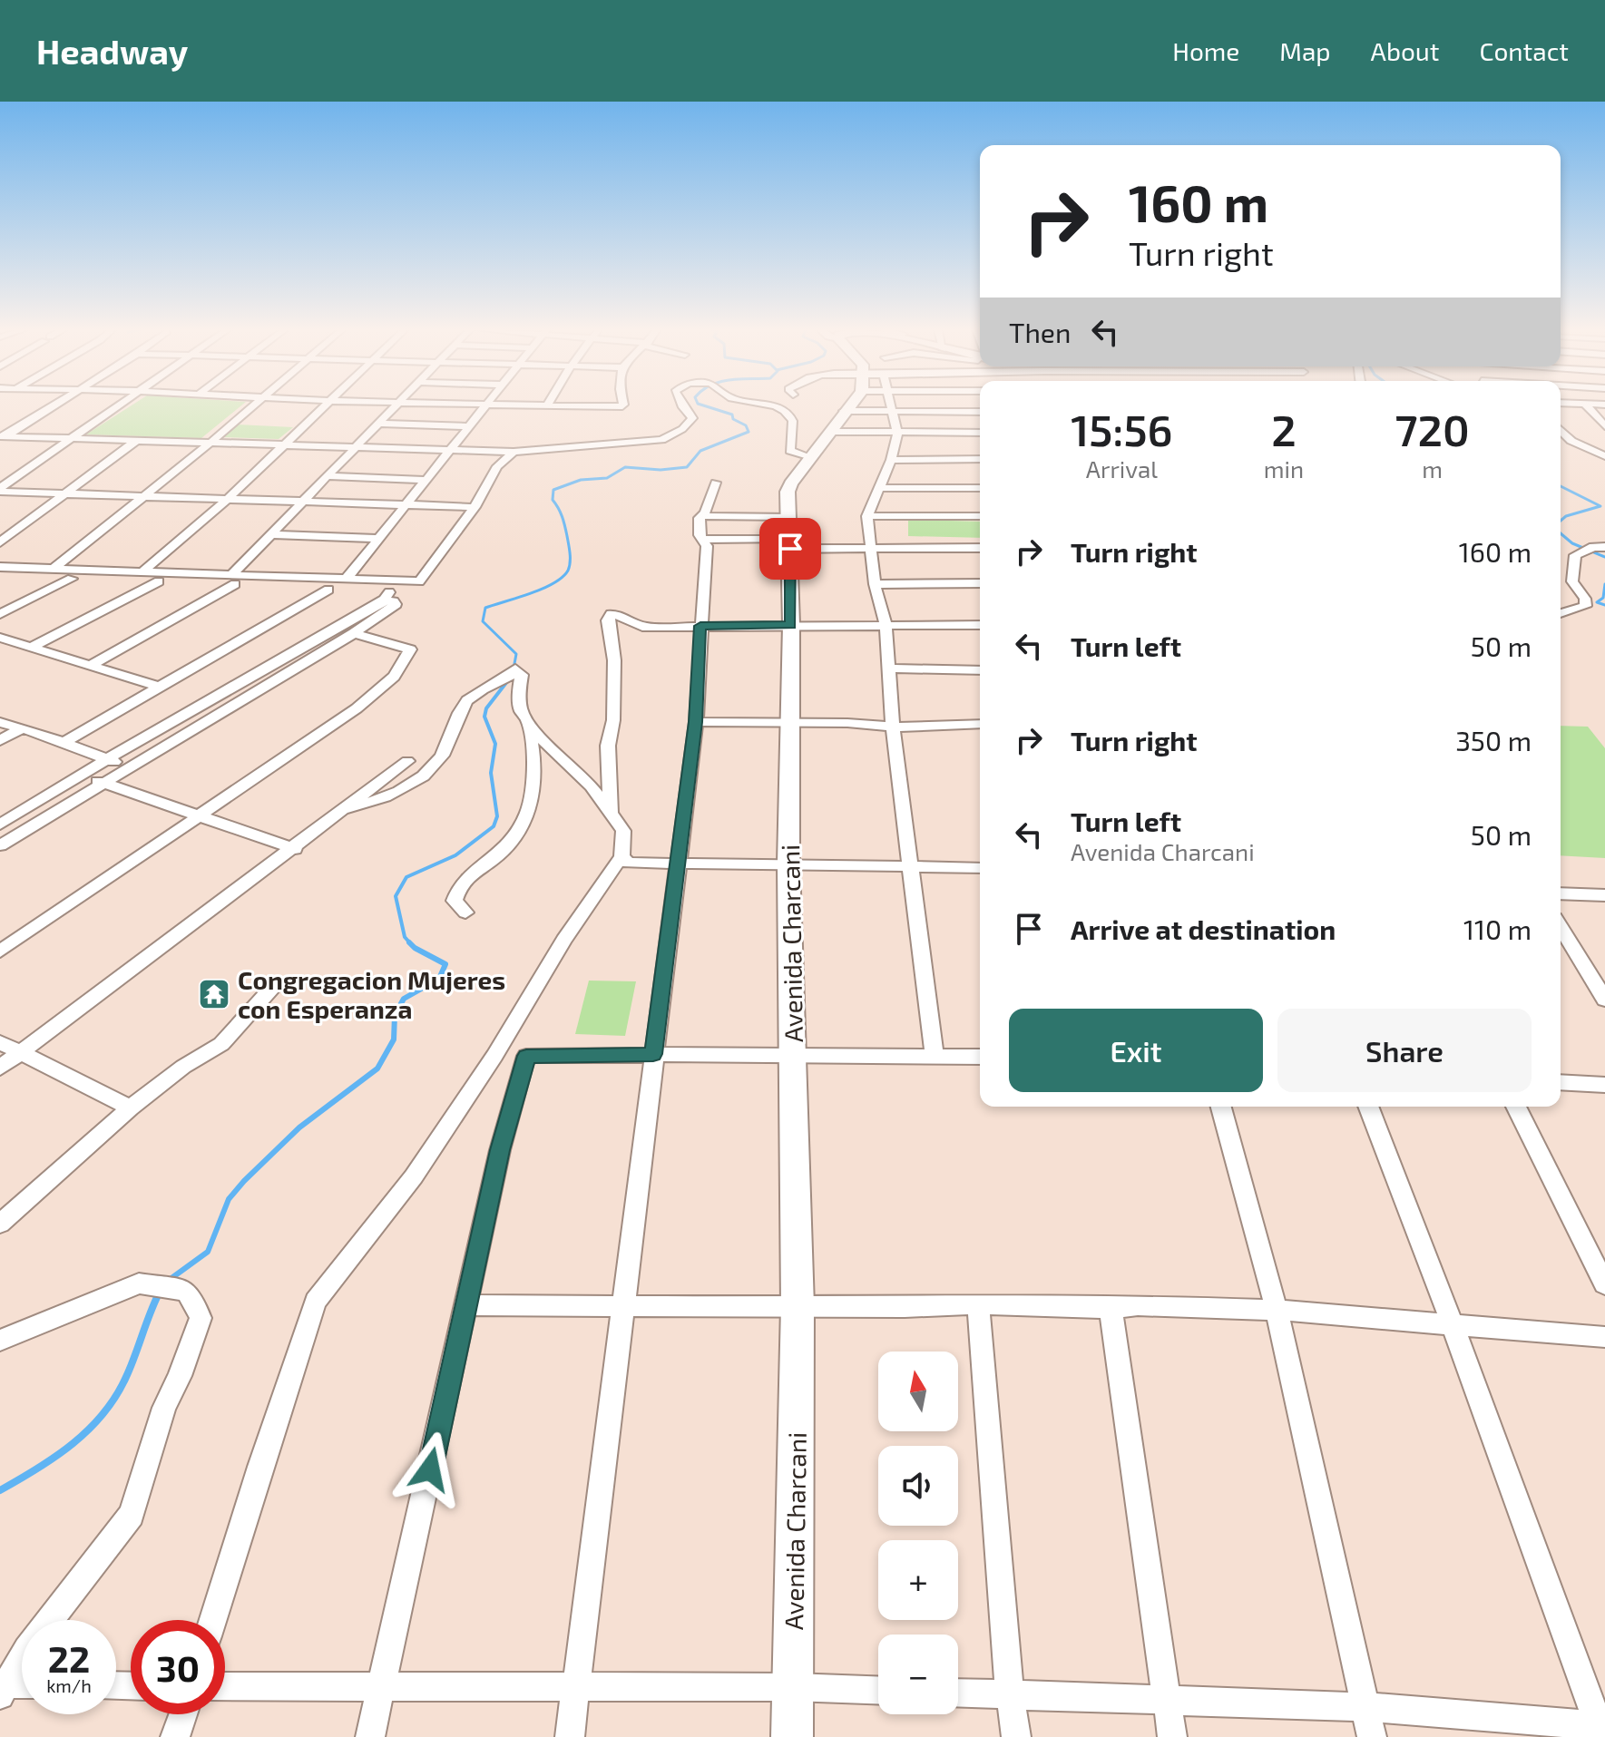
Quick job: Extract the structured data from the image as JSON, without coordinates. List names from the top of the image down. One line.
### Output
{"streets":{"main road":["Avenida Charcani"]},"places":{"temple":["Congregacion Mujeres con Esperanza"]},"north":"top","page":{"header":"Headway","nav":["Home","Map","About","Contact"],"turn":["160 m","Turn right"],"then":"Then","eta":["15:56","Arrival","2","min","720","m"],"list":[{"name":"Turn right","value":"160 m"},{"name":"Turn left","value":"50 m"},{"name":"Turn right","value":"350 m"},{"name":"Turn left","note":"Avenida Charcani","value":"50 m"},{"name":"Arrive at destination","value":"110 m"}],"buttons":["Exit","Share"],"map_buttons":["+","−"],"speed":"22 km/h","limit":"30"}}
